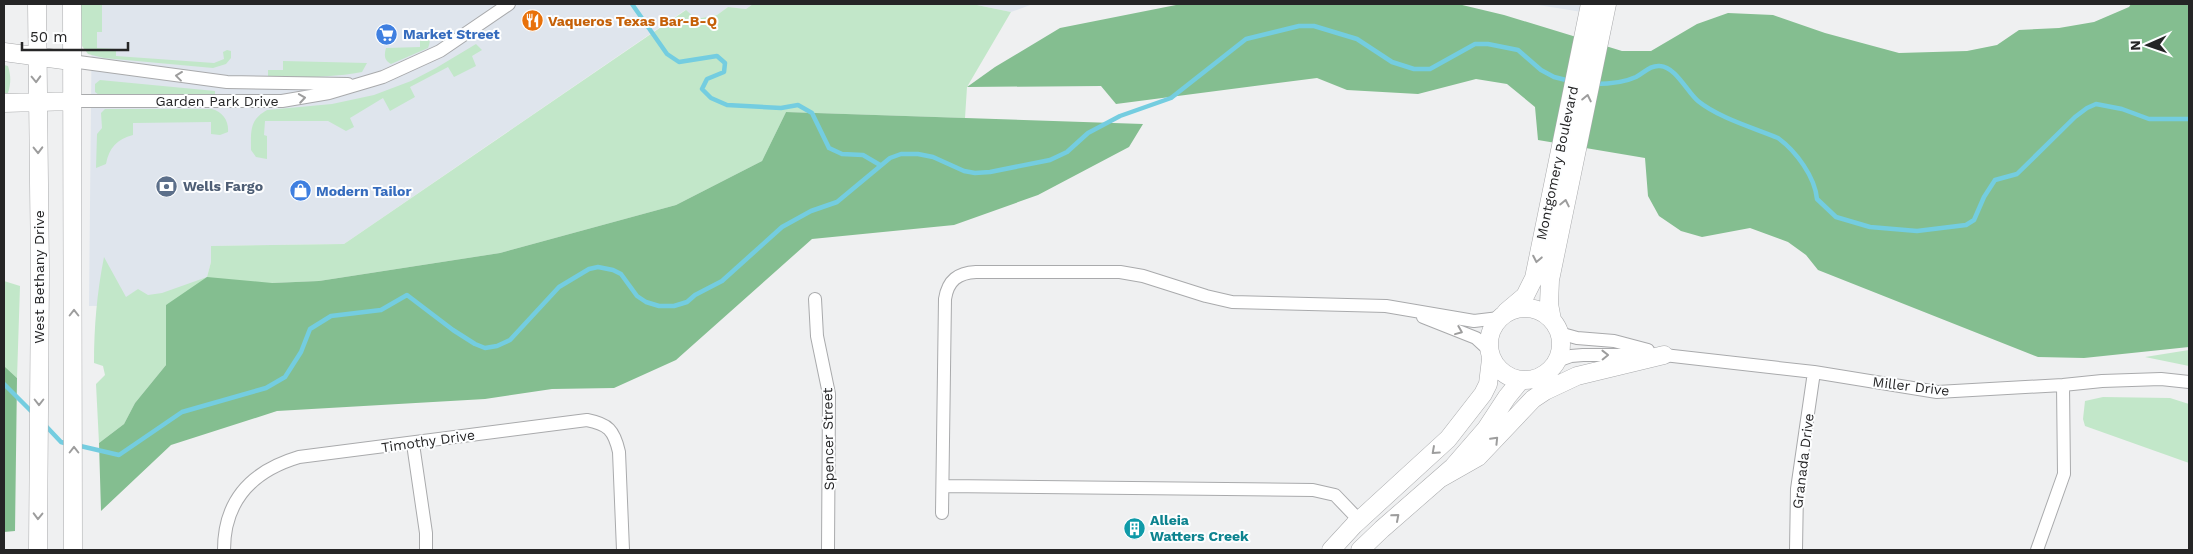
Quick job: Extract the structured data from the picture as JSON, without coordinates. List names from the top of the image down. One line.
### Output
{"streets":{"street":["Garden Park Drive","Montgomery Boulevard","West Bethany Drive","Miller Drive","Spencer Street","Timothy Drive","Granada Drive"]},"crossings":[["Montgomery Boulevard","Miller Drive"],["Miller Drive","Granada Drive"]],"places":{"restaurant":["Vaqueros Texas Bar-B-Q"],"supermarket":["Market Street"],"bank":["Wells Fargo"],"shop":["Modern Tailor"],"building":["Alleia Watters Creek"]},"scale_bar":"50 m","north":"left"}
